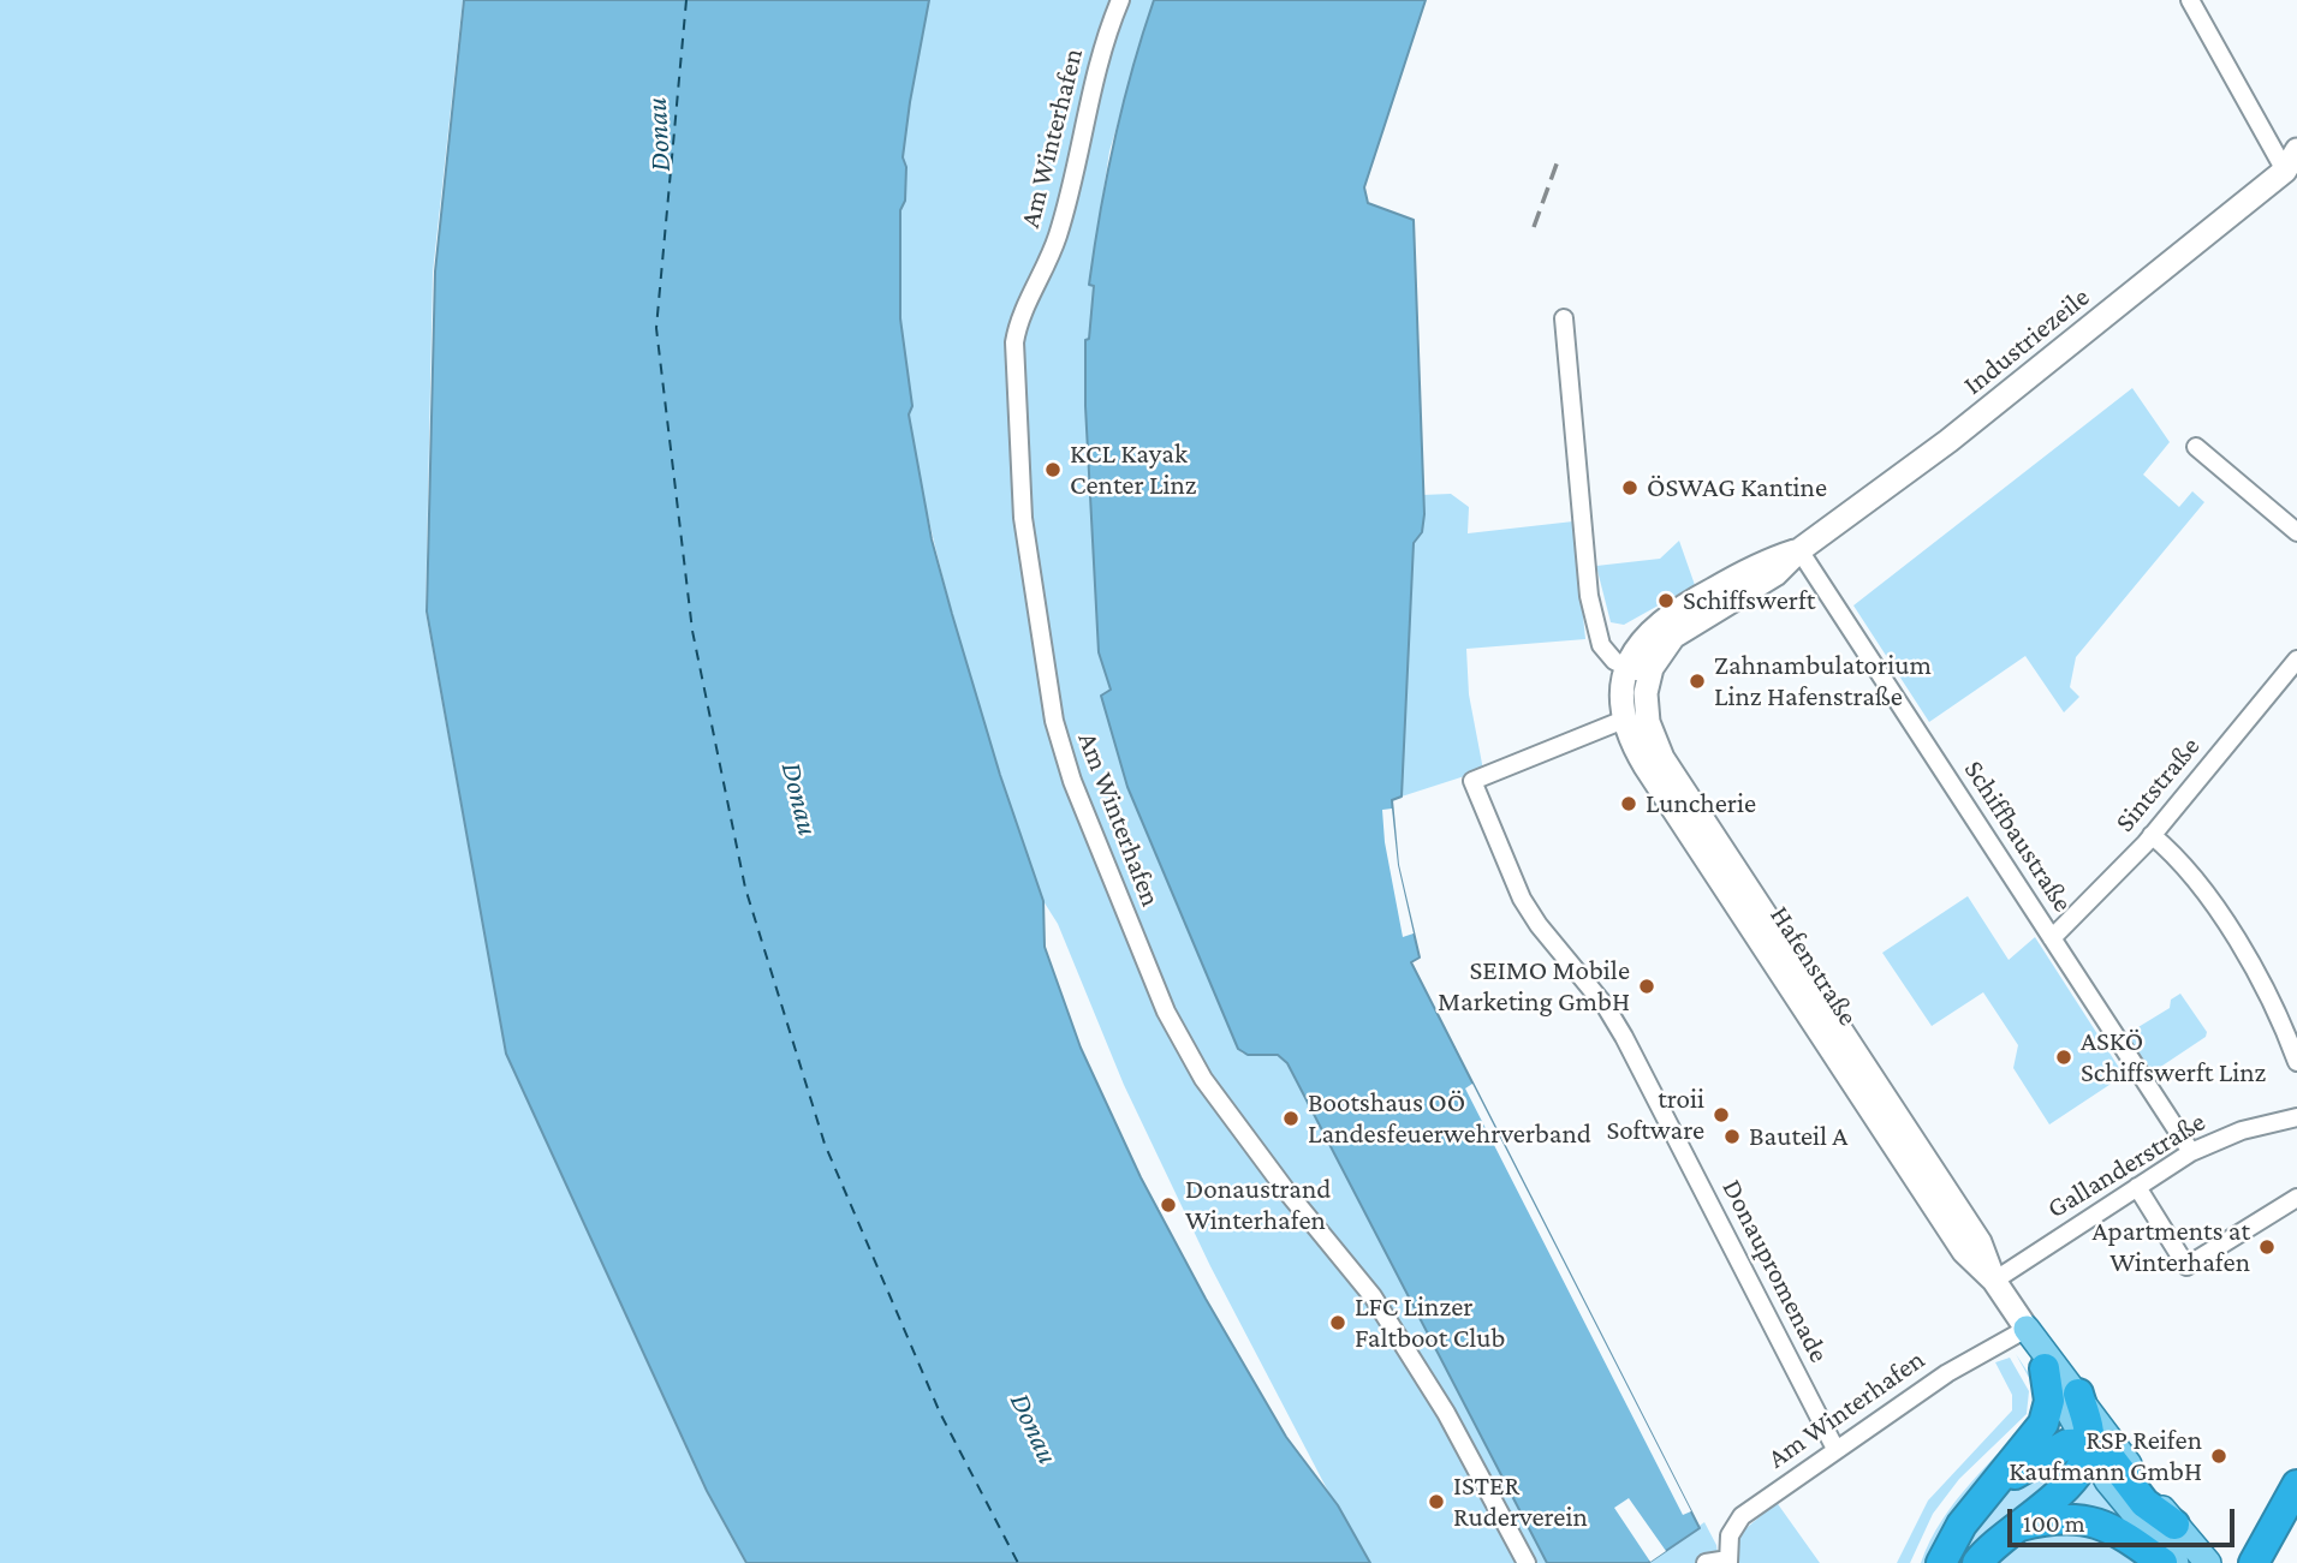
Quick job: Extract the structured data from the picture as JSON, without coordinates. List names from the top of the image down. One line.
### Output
{"streets":{"main road":["Industriezeile","Hafenstraße"],"street":["Am Winterhafen","Sintstraße","Schiffbaustraße","Gallanderstraße","Donaupromenade"]},"crossings":[["Am Winterhafen","Hafenstraße"],["Am Winterhafen","Donaupromenade"],["Industriezeile","Schiffbaustraße"],["Sintstraße","Schiffbaustraße"],["Schiffbaustraße","Gallanderstraße"],["Hafenstraße","Gallanderstraße"],["Hafenstraße","Donaupromenade"]],"water":["Donau"],"places":["KCL Kayak Center Linz","ÖSWAG Kantine","Schiffswerft","Zahnambulatorium Linz Hafenstraße","Luncherie","SEIMO Mobile Marketing GmbH","ASKÖ Schiffswerft Linz","troii Software","Bootshaus OÖ Landesfeuerwehrverband","Bauteil A","Donaustrand Winterhafen","Apartments at Winterhafen","LFC Linzer Faltboot Club","RSP Reifen Kaufmann GmbH","ISTER Ruderverein"],"scale_bar":"100 m"}
